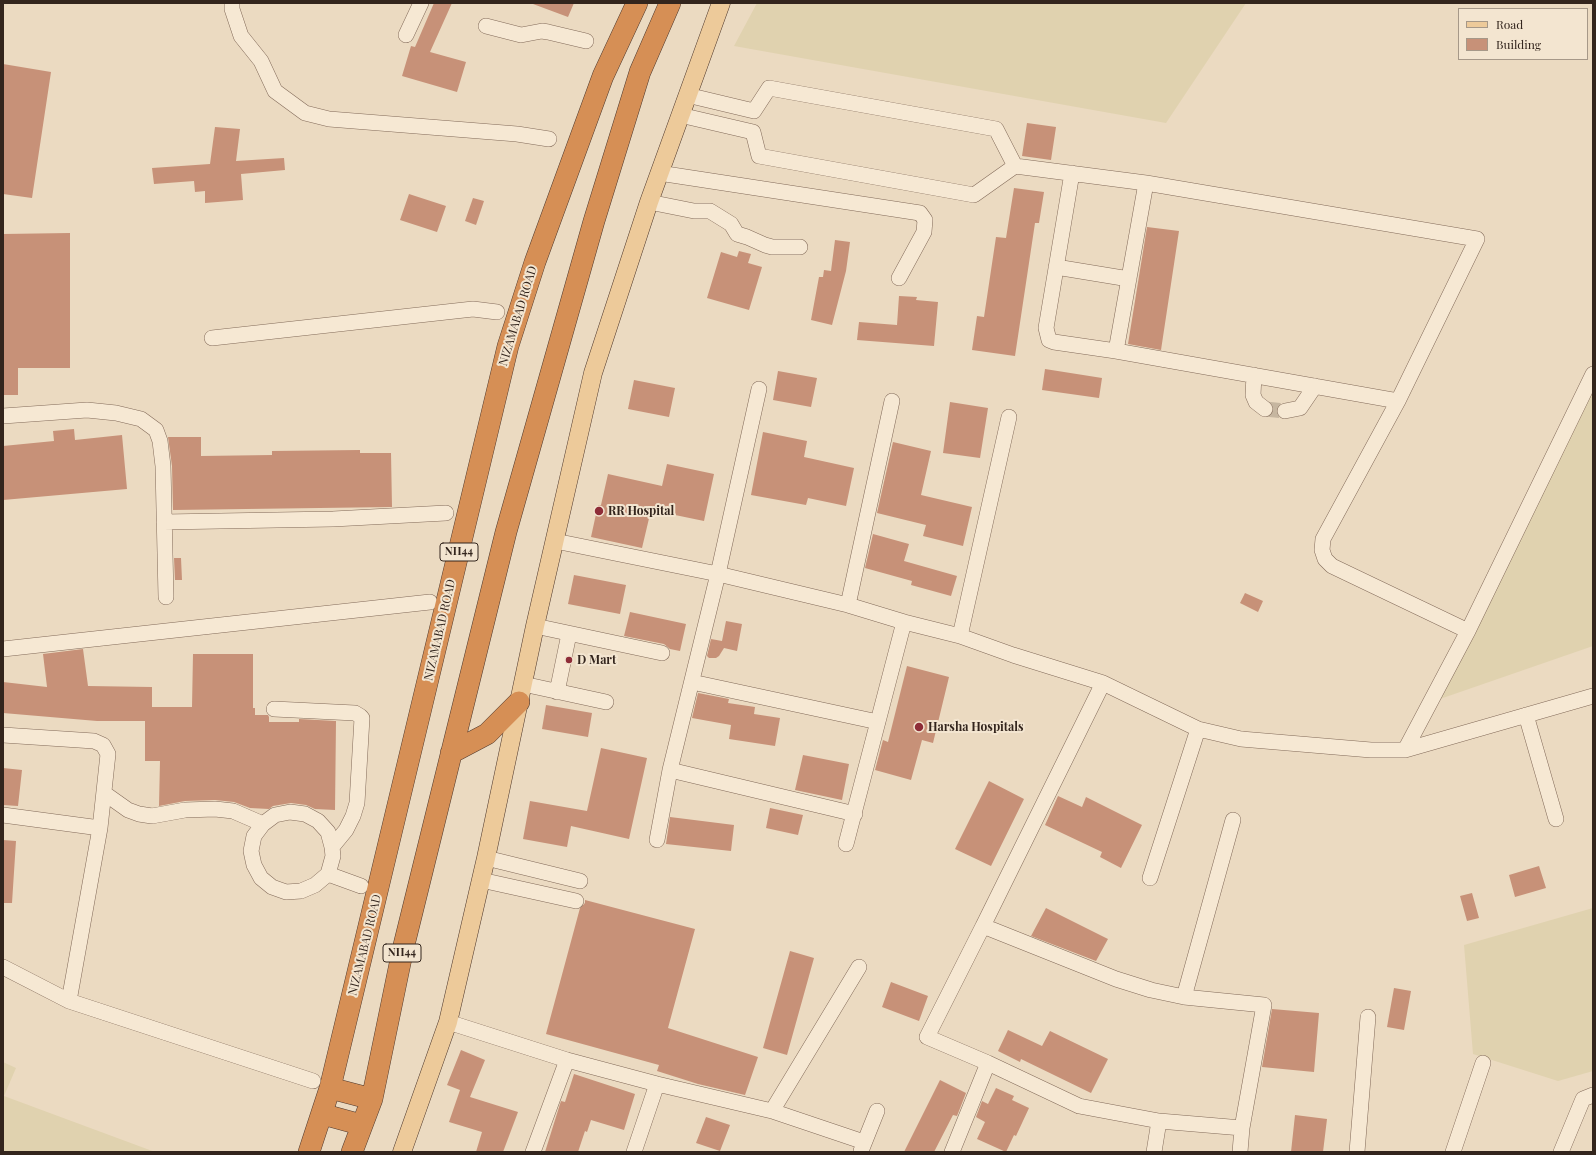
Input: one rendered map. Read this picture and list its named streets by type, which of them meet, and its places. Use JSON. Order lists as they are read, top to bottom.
{
  "streets": {
    "highway": ["NIZAMABAD ROAD", "NH44"]
  },
  "places": ["RR Hospital", "D Mart", "Harsha Hospitals"],
  "legend": ["Road", "Building"]
}
